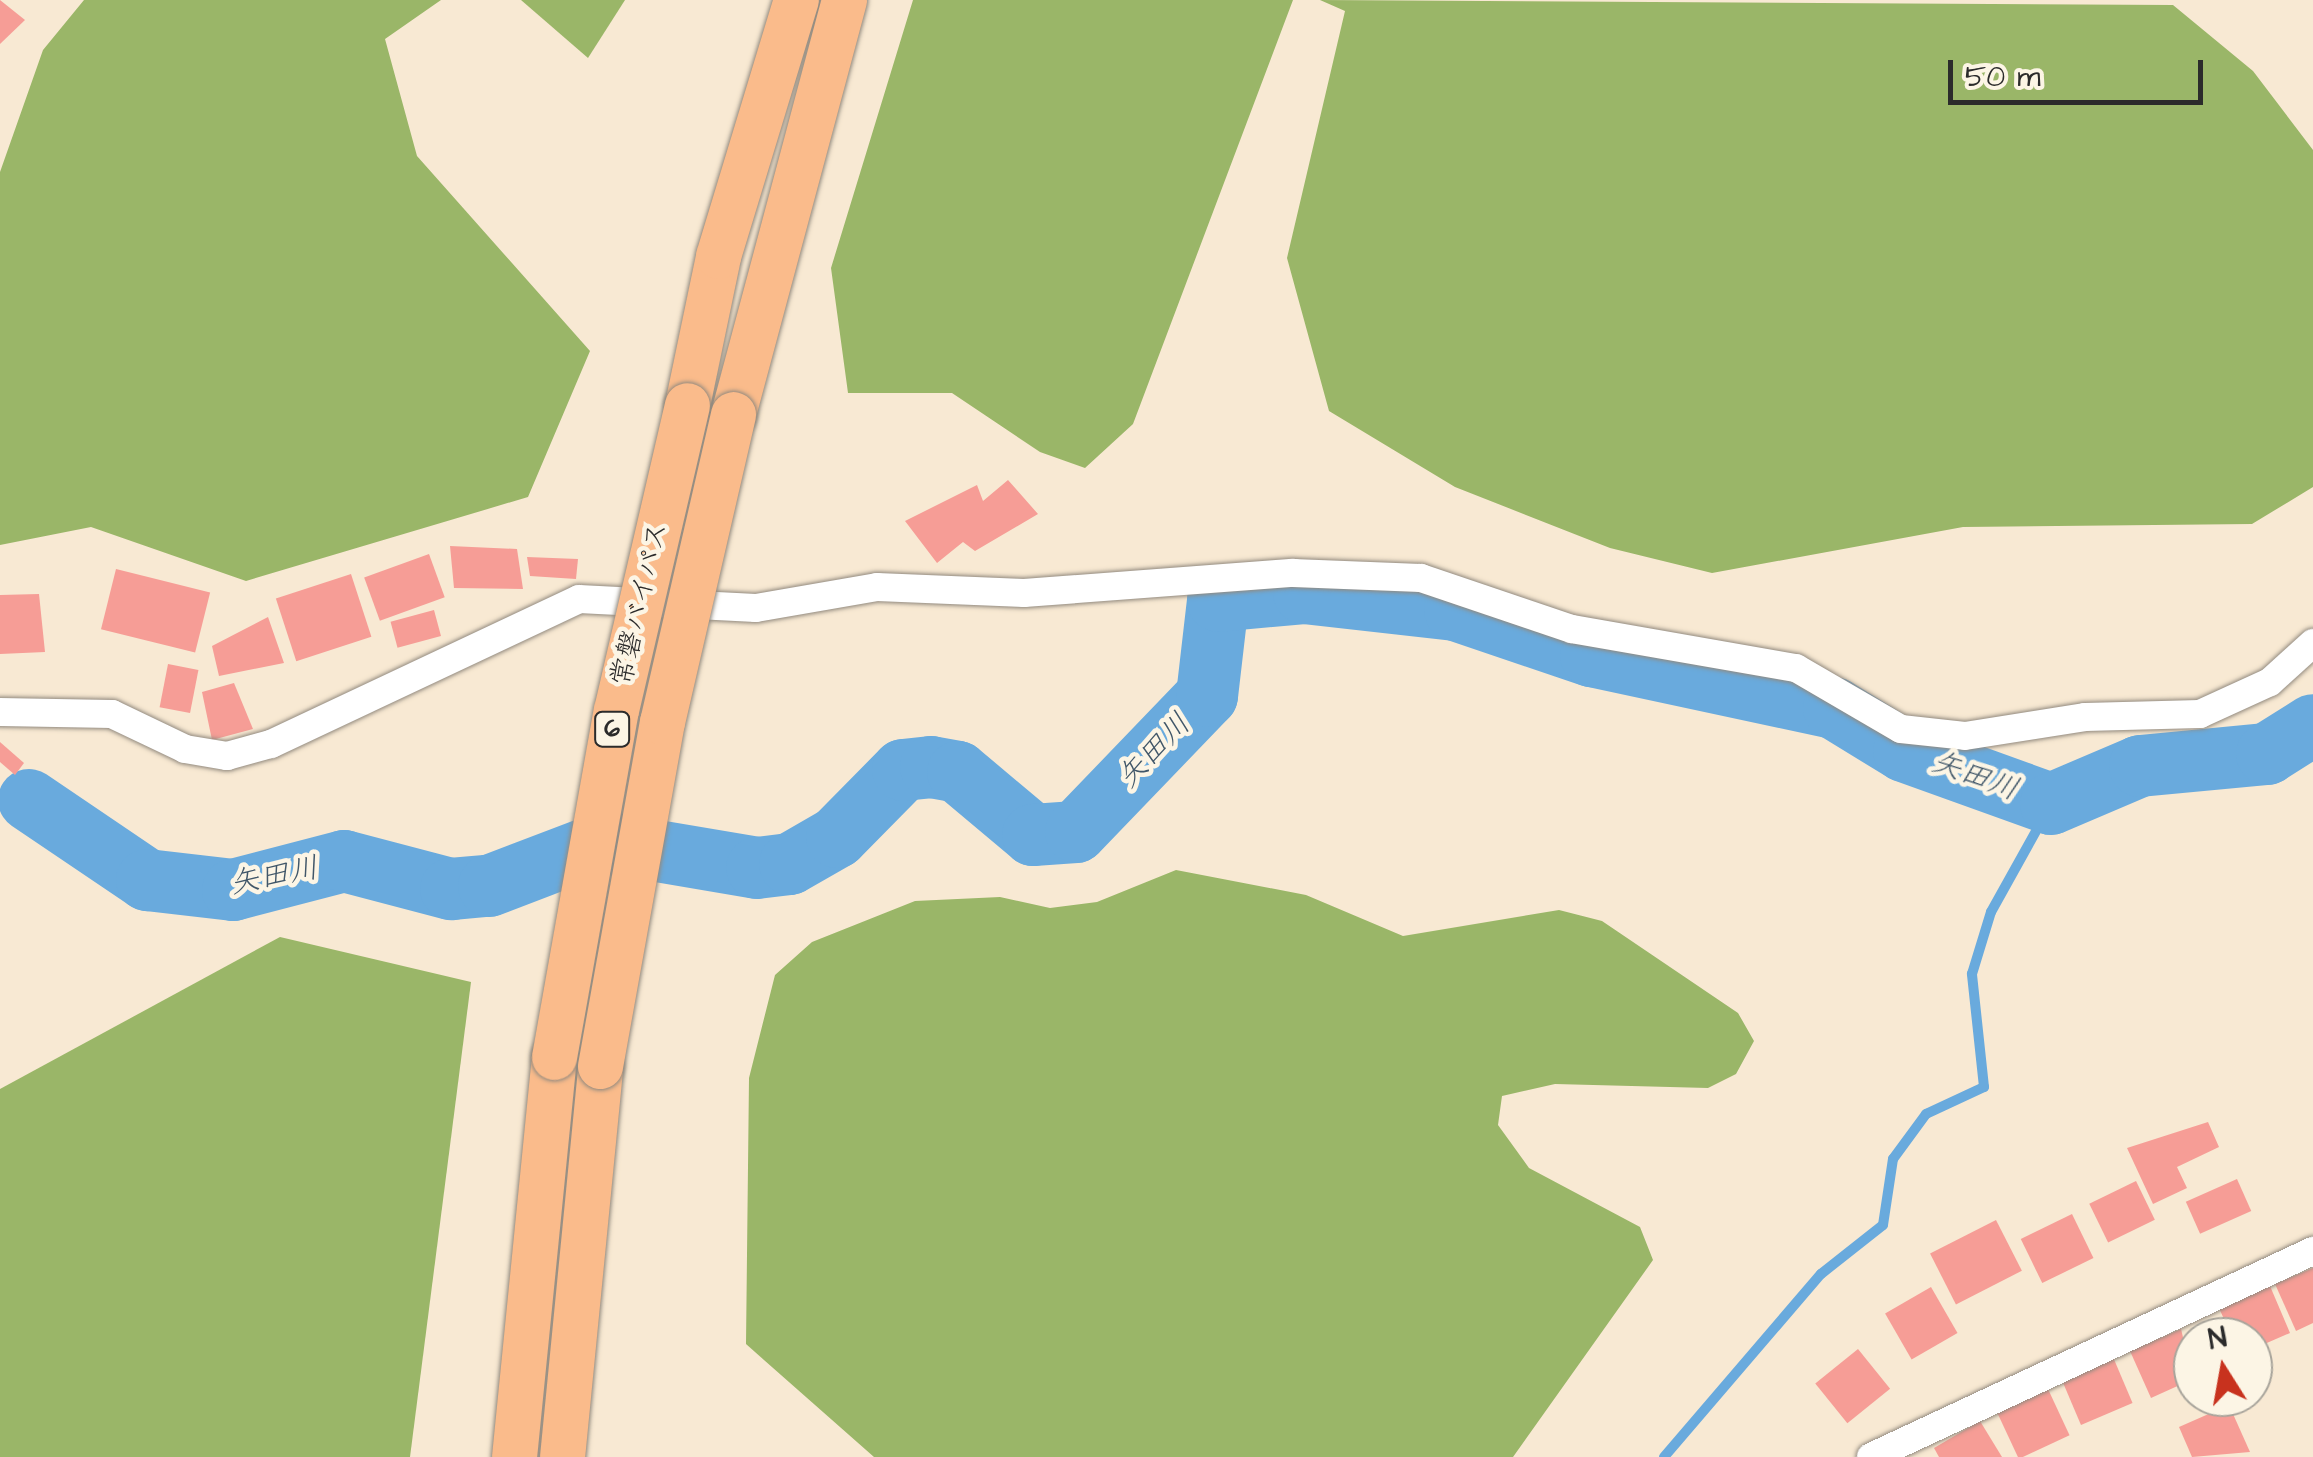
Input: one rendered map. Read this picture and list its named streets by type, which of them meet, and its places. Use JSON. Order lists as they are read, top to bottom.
{
  "streets": {
    "highway": ["常磐バイパス", "6"]
  },
  "water": ["矢田川"],
  "scale_bar": "50 m",
  "north": "top"
}
